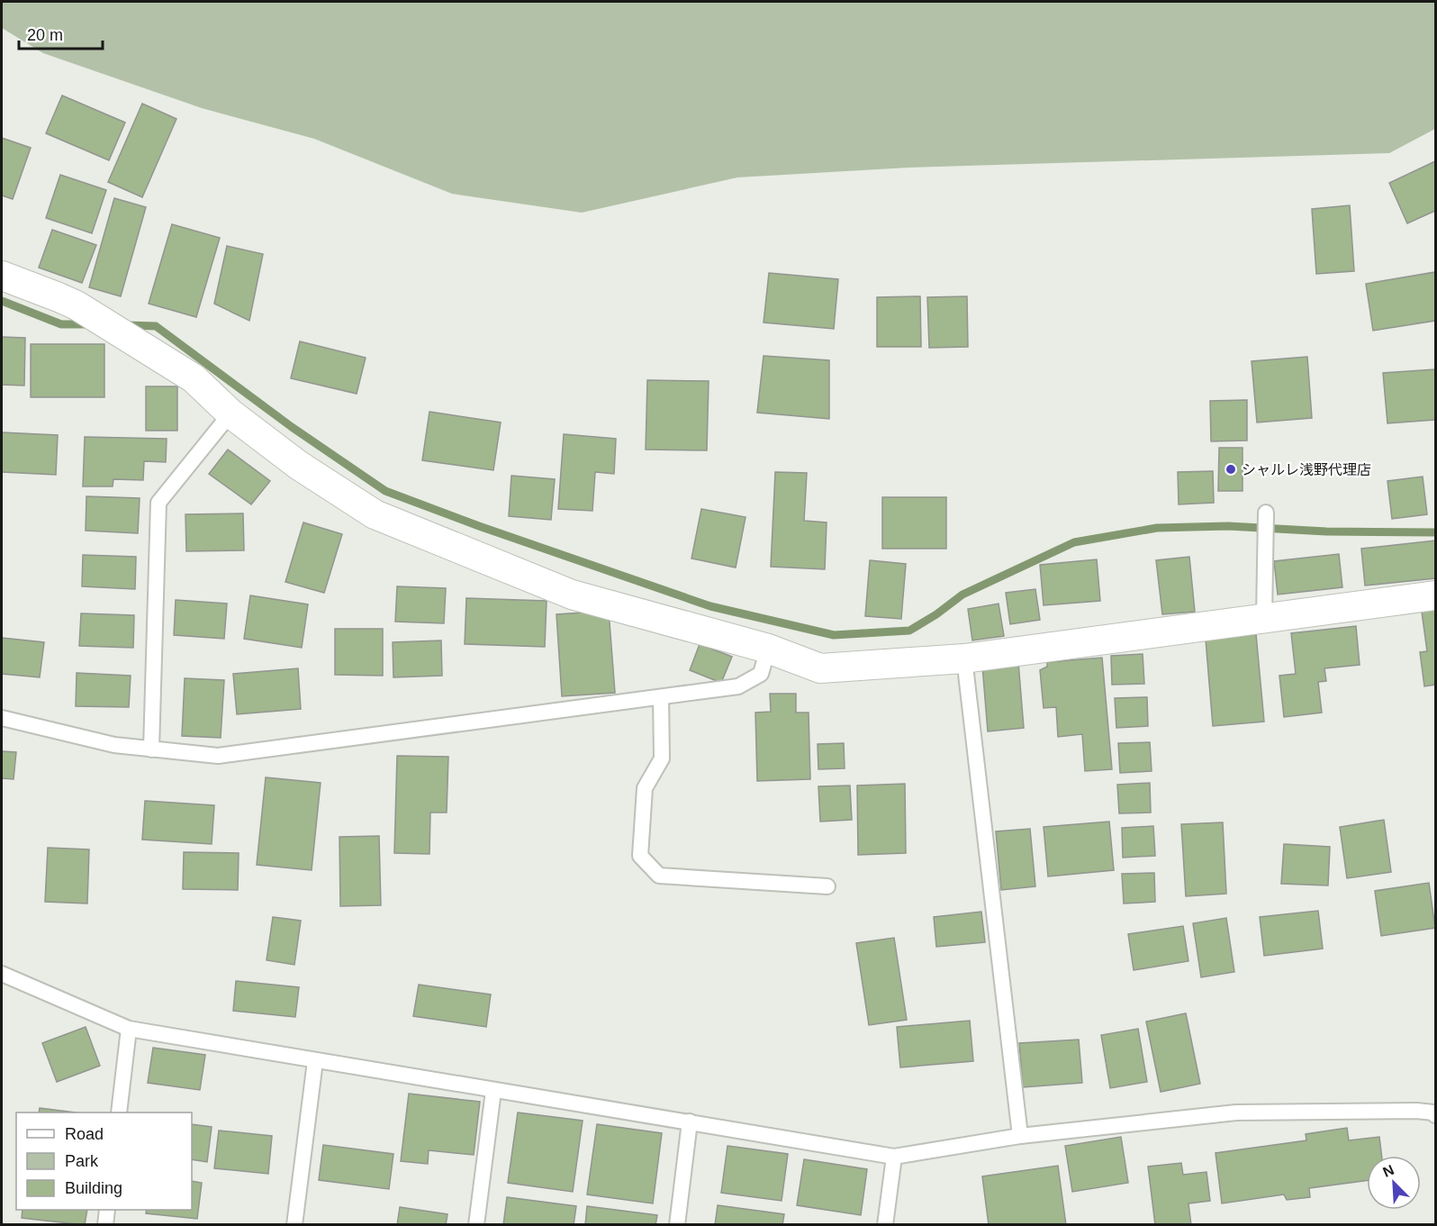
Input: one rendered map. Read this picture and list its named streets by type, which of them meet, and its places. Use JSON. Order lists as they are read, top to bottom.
{
  "places": ["シャルレ浅野代理店"],
  "legend": ["Road", "Park", "Building"],
  "scale_bar": "20 m",
  "north": "top left"
}
